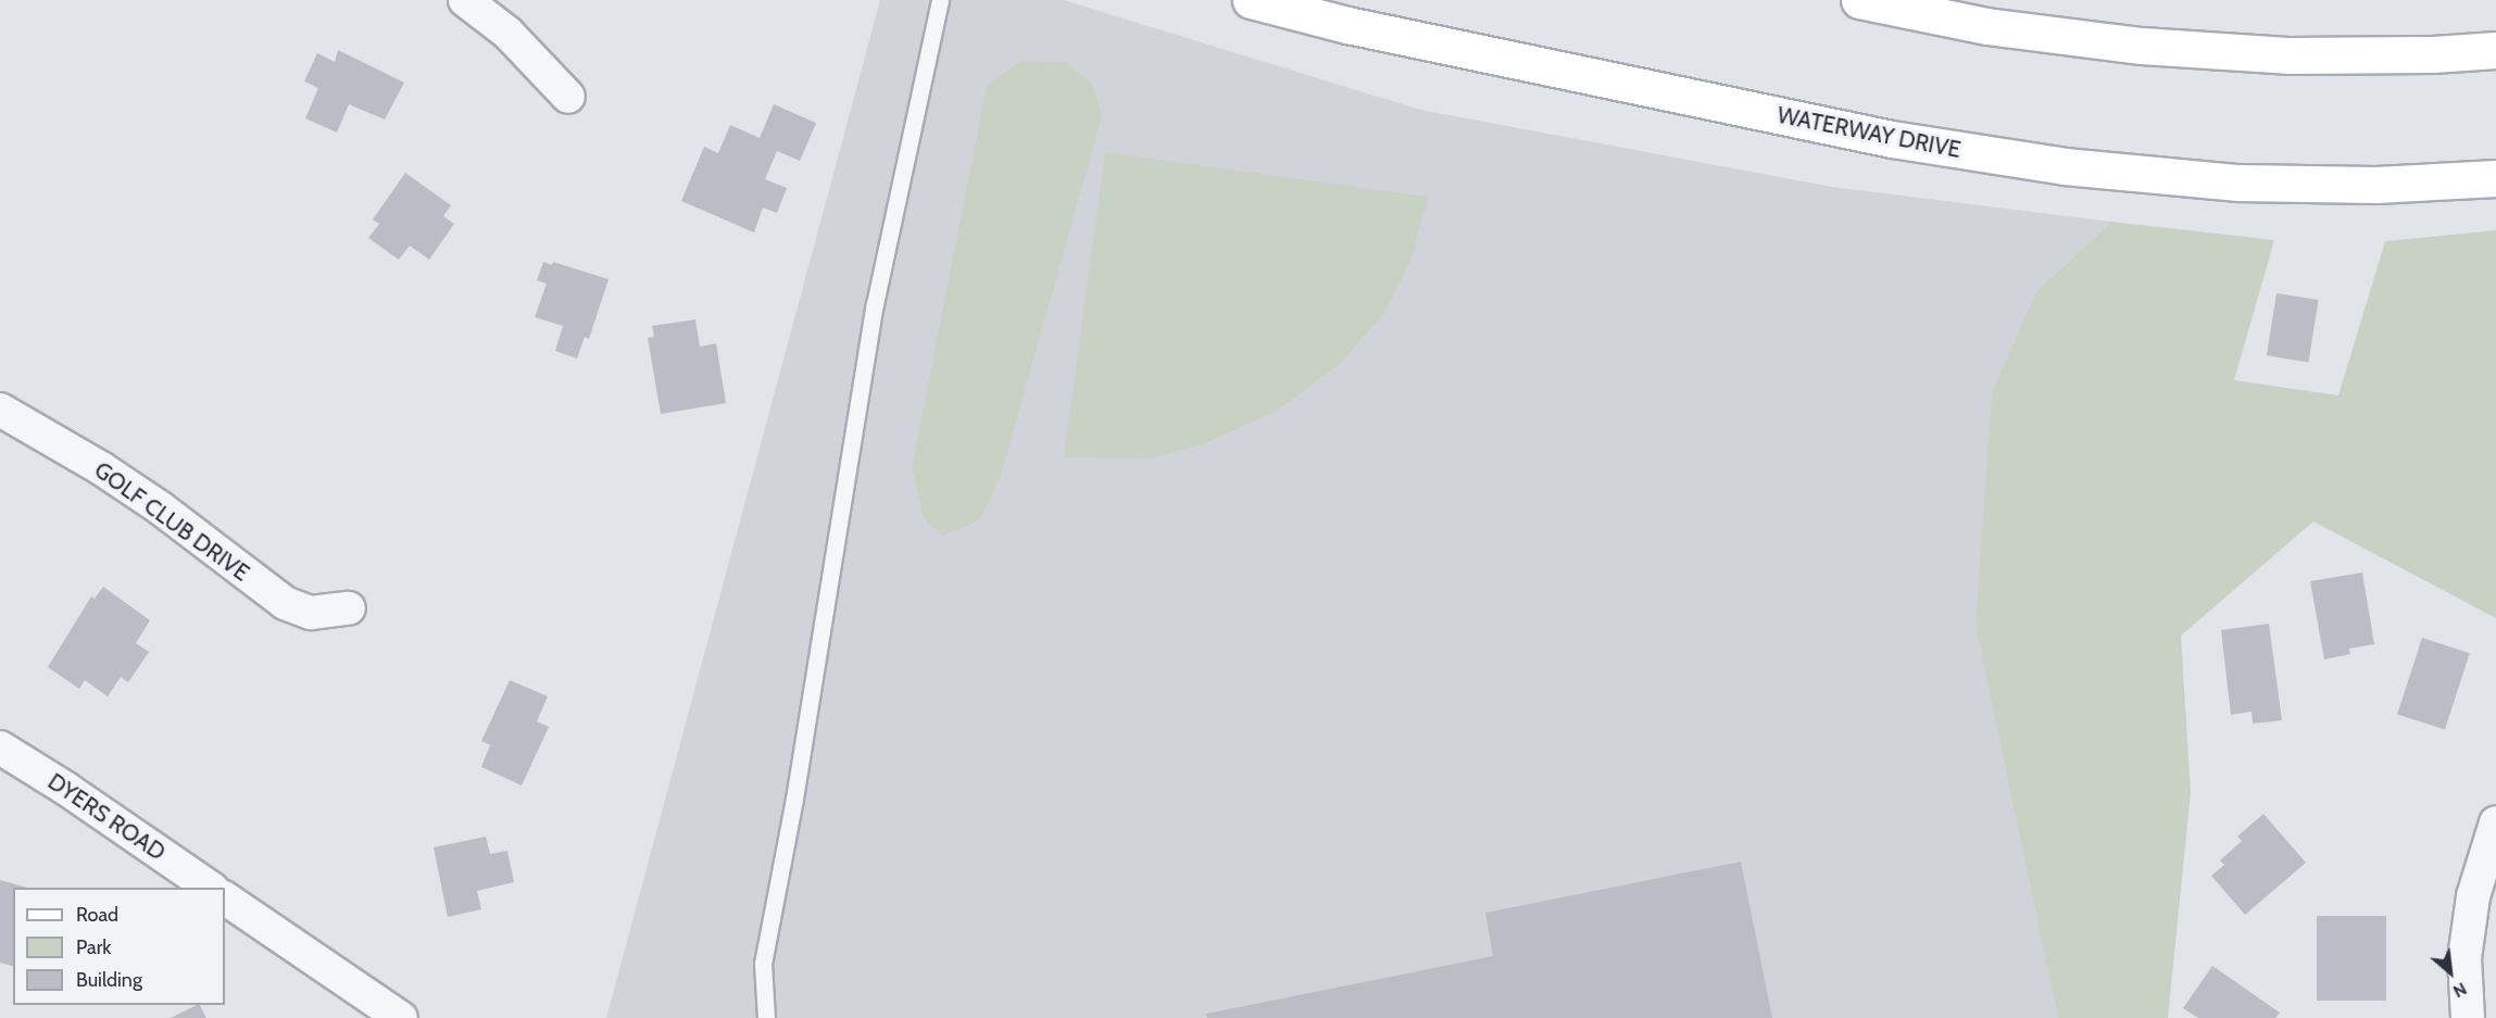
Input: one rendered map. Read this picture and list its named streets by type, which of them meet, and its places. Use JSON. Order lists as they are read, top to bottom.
{
  "streets": {
    "main road": ["WATERWAY DRIVE"],
    "street": ["GOLF CLUB DRIVE", "DYERS ROAD"]
  },
  "legend": ["Road", "Park", "Building"],
  "north": "bottom right"
}
